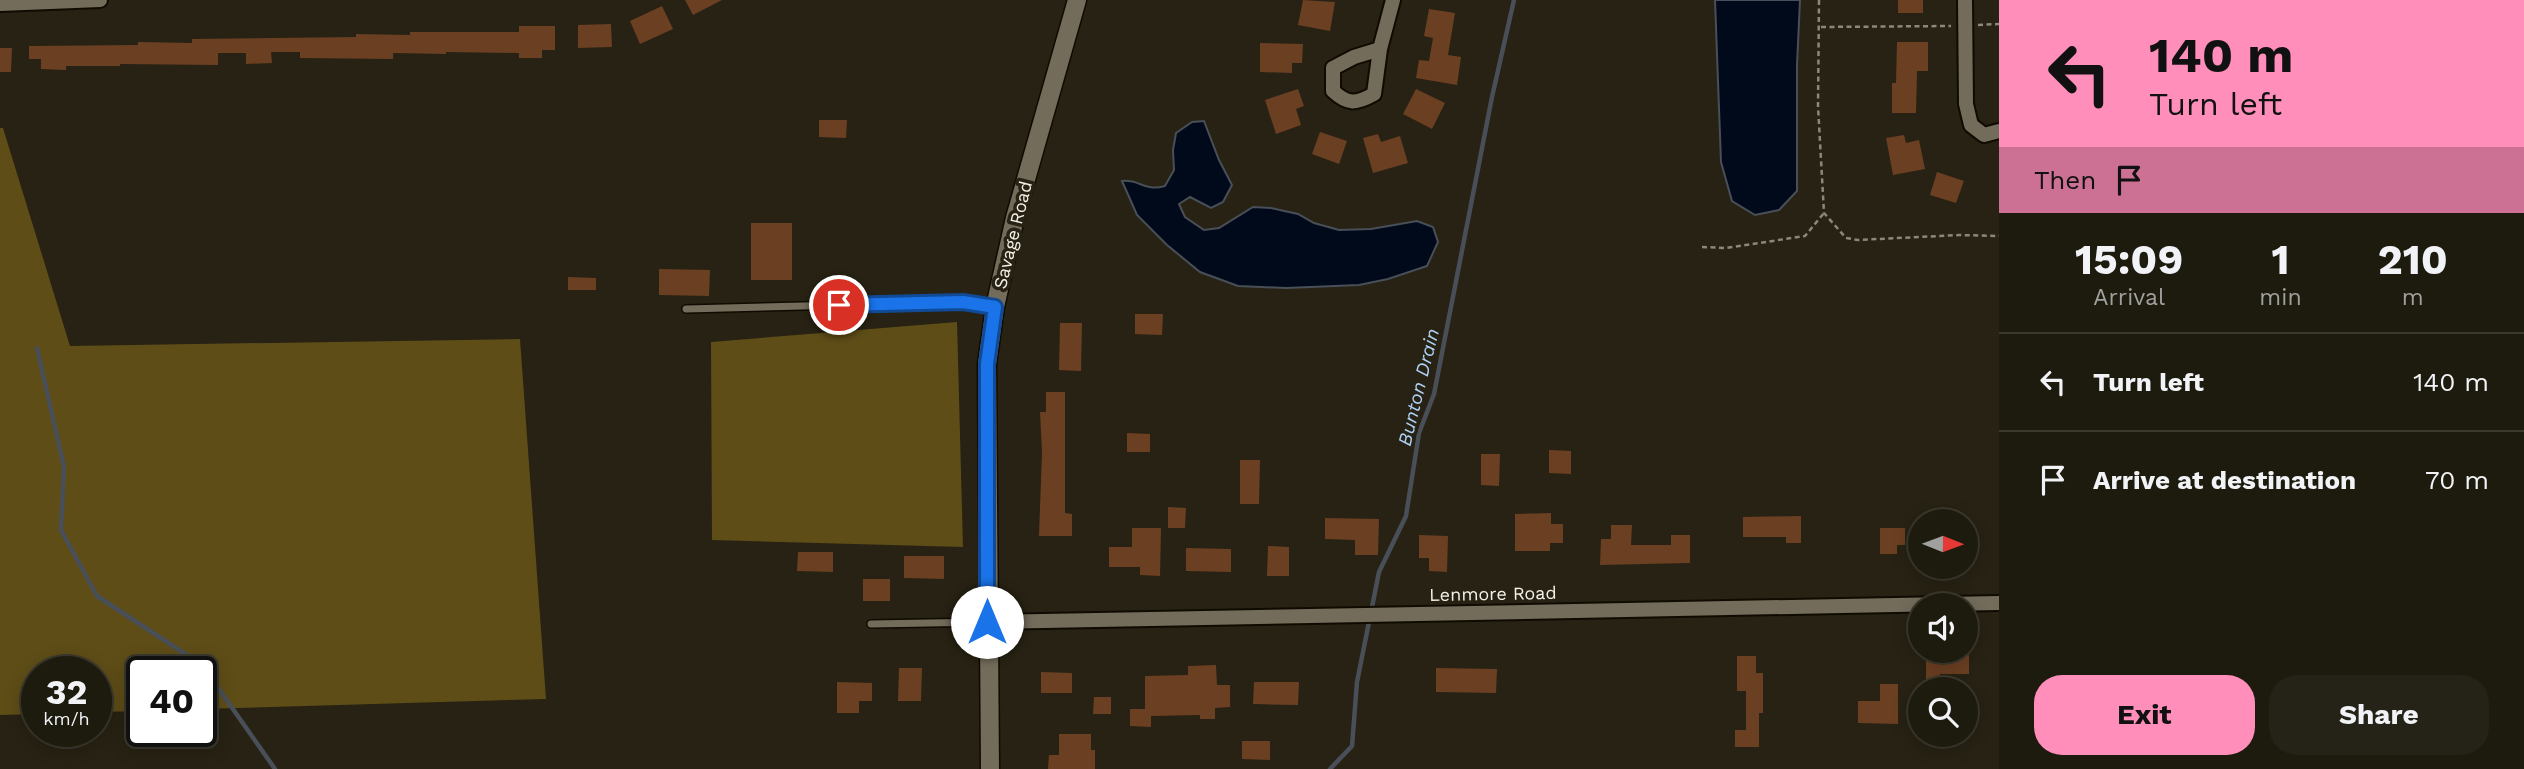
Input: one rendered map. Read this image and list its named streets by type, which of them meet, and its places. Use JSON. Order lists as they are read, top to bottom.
{
  "streets": {
    "street": ["Savage Road", "Lenmore Road"]
  },
  "crossings": [
    ["Savage Road", "Lenmore Road"]
  ],
  "water": ["Bunton Drain"],
  "north": "right",
  "page": {
    "turn": ["140 m", "Turn left"],
    "then": "Then",
    "eta": [
      "15:09",
      "Arrival",
      "1",
      "min",
      "210",
      "m"
    ],
    "list": [
      {
        "name": "Turn left",
        "value": "140 m"
      },
      {
        "name": "Arrive at destination",
        "value": "70 m"
      }
    ],
    "speed": "32 km/h",
    "limit": "40",
    "buttons": ["Exit", "Share"]
  }
}
